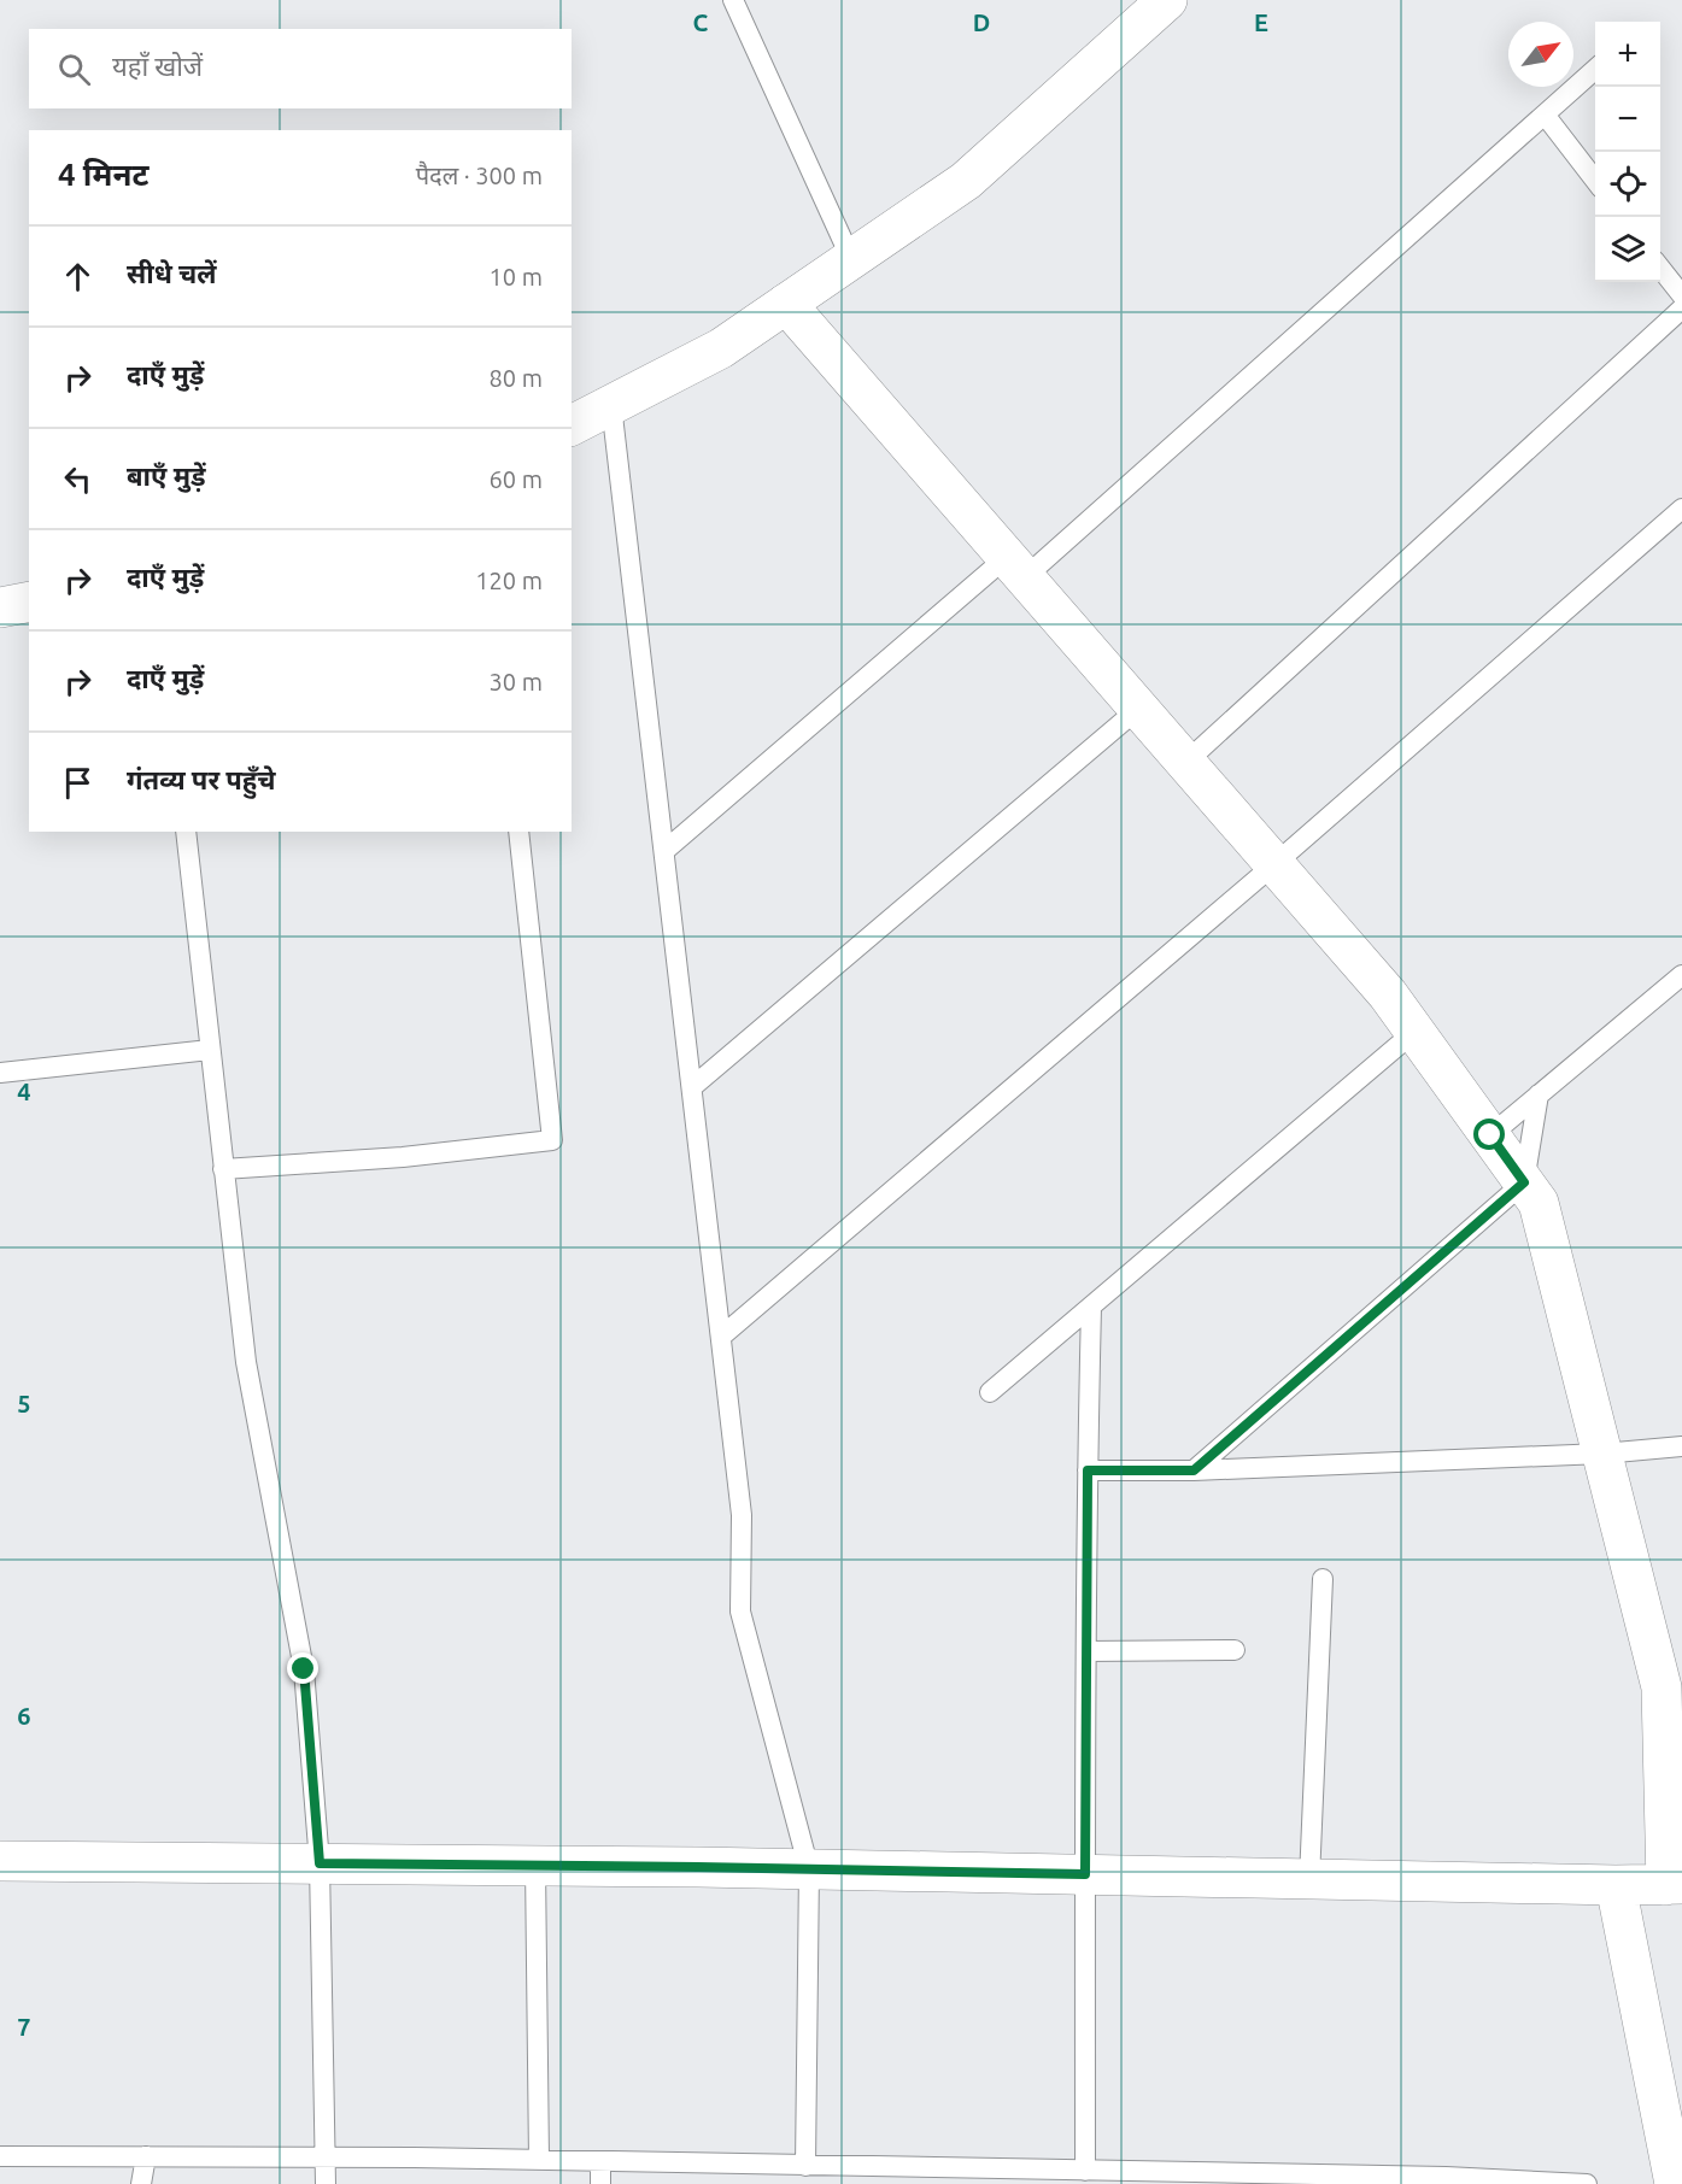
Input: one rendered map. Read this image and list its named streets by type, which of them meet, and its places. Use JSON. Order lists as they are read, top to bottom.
{
  "north": "top right",
  "page": {
    "map_buttons": ["+", "−"],
    "search": "यहाँ खोजें",
    "heading": ["4 मिनट", "पैदल · 300 m"],
    "list": [
      ["सीधे चलें", "10 m"],
      ["दाएँ मुड़ें", "80 m"],
      ["बाएँ मुड़ें", "60 m"],
      ["दाएँ मुड़ें", "120 m"],
      ["दाएँ मुड़ें", "30 m"],
      "गंतव्य पर पहुँचे"
    ]
  },
  "grid": {
    "columns": ["C", "D", "E"],
    "rows": [
      "4",
      "5",
      "6",
      "7"
    ]
  }
}
